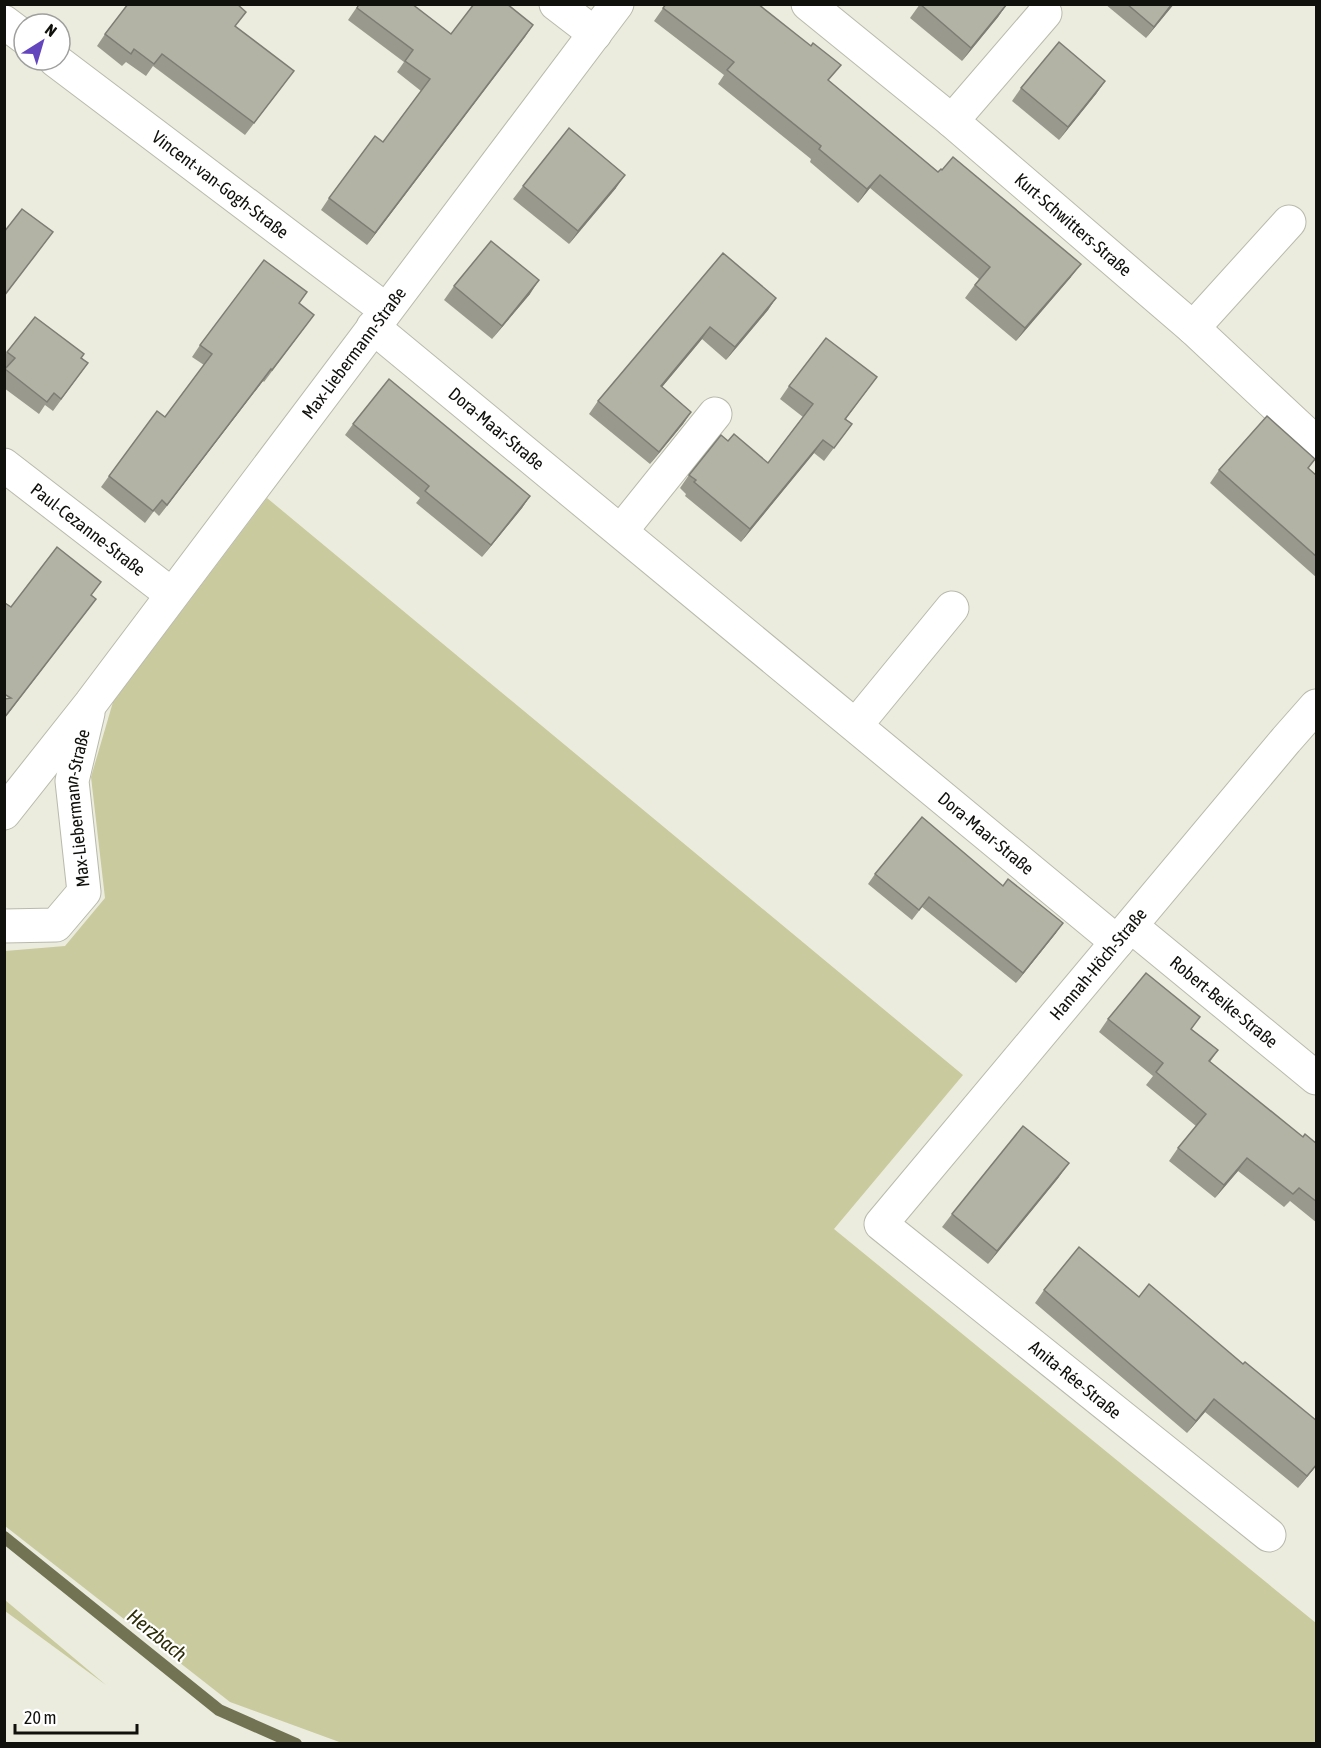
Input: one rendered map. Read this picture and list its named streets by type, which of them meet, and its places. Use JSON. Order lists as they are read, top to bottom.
{
  "streets": {
    "street": [
      "Vincent-van-Gogh-Straße",
      "Kurt-Schwitters-Straße",
      "Max-Liebermann-Straße",
      "Dora-Maar-Straße",
      "Paul-Cezanne-Straße",
      "Hannah-Höch-Straße",
      "Robert-Beike-Straße",
      "Anita-Rée-Straße"
    ]
  },
  "crossings": [
    ["Vincent-van-Gogh-Straße", "Max-Liebermann-Straße"],
    ["Vincent-van-Gogh-Straße", "Dora-Maar-Straße"],
    ["Max-Liebermann-Straße", "Dora-Maar-Straße"],
    ["Max-Liebermann-Straße", "Paul-Cezanne-Straße"],
    ["Dora-Maar-Straße", "Hannah-Höch-Straße"],
    ["Dora-Maar-Straße", "Robert-Beike-Straße"],
    ["Hannah-Höch-Straße", "Robert-Beike-Straße"],
    ["Hannah-Höch-Straße", "Anita-Rée-Straße"]
  ],
  "water": ["Herzbach"],
  "scale_bar": "20 m",
  "north": "top right"
}
